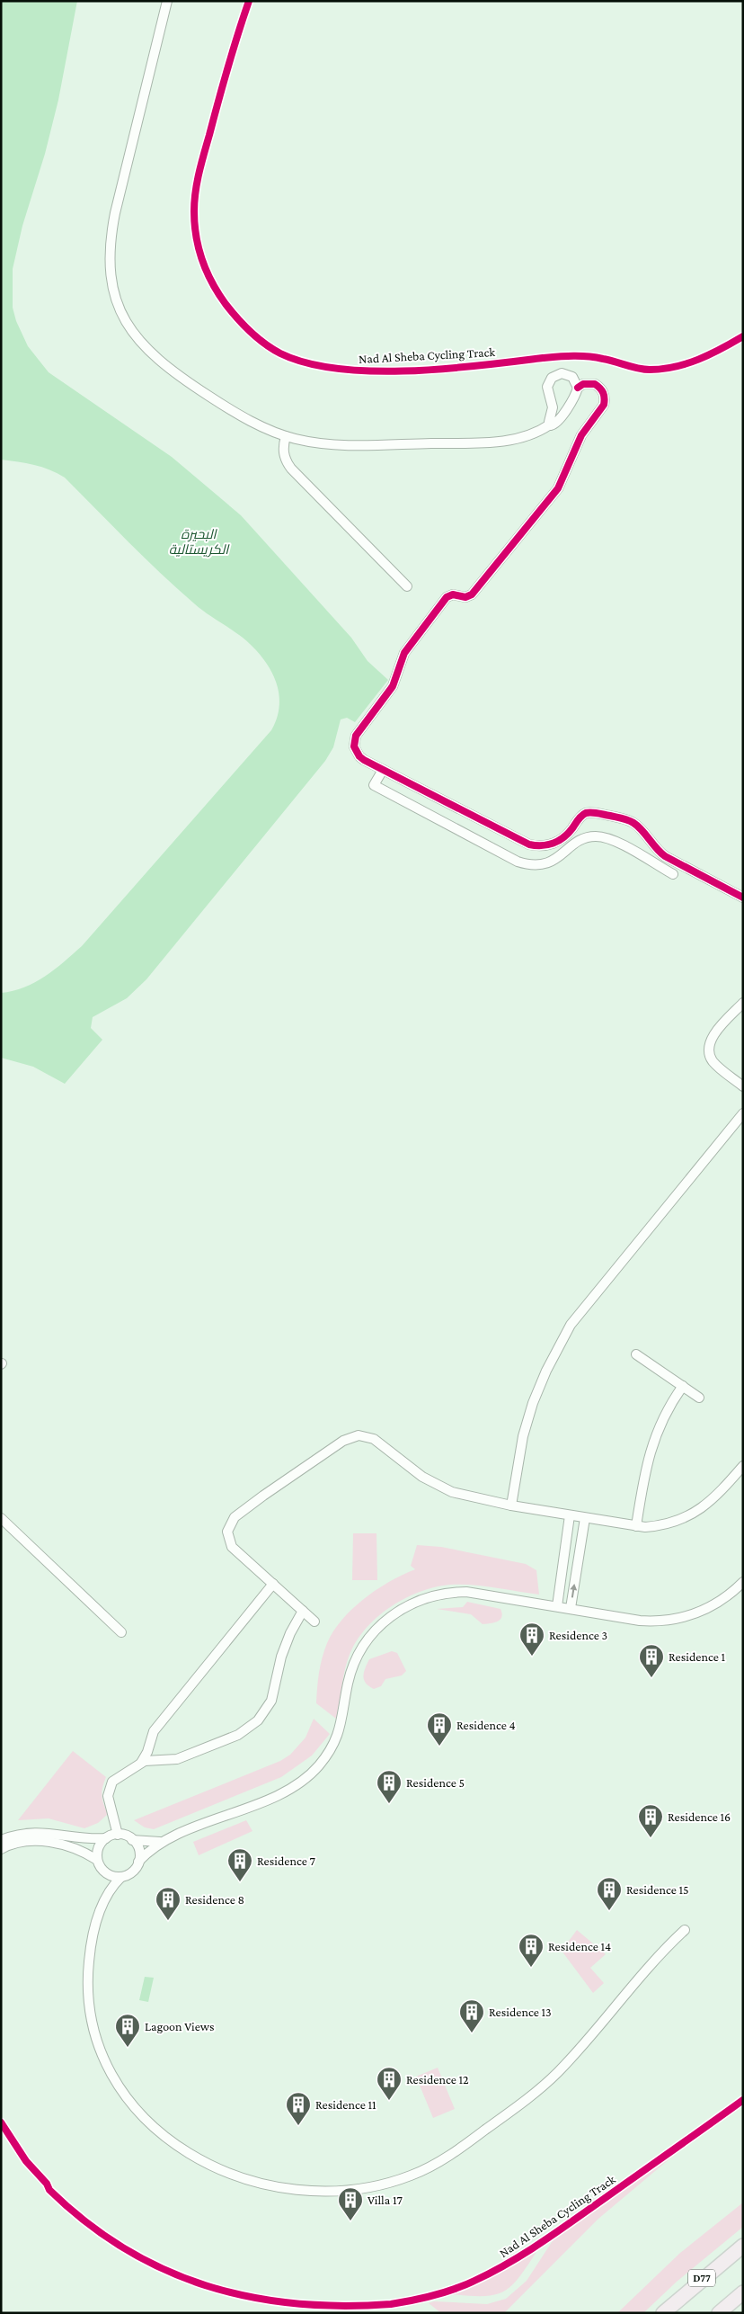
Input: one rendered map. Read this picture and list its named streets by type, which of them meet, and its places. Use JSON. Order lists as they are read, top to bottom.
{
  "streets": {
    "main road": ["D77"],
    "cycle path": ["Nad Al Sheba Cycling Track"]
  },
  "water": ["البحيرة الكريستالية"],
  "places": {
    "building": [
      "Residence 3",
      "Residence 1",
      "Residence 4",
      "Residence 5",
      "Residence 16",
      "Residence 7",
      "Residence 15",
      "Residence 8",
      "Residence 14",
      "Residence 13",
      "Lagoon Views",
      "Residence 12",
      "Residence 11",
      "Villa 17"
    ]
  }
}
